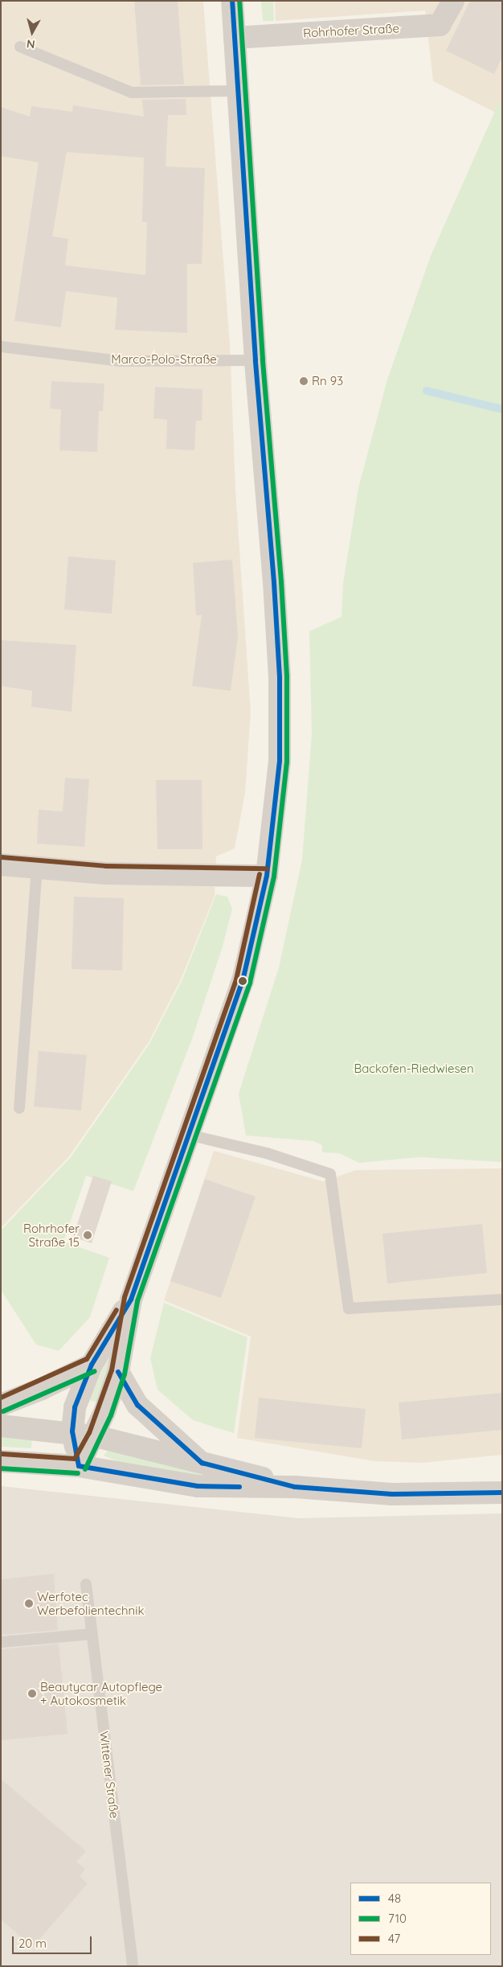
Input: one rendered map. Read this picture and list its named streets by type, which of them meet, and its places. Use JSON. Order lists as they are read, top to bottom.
{
  "streets": {
    "main road": ["Rohrhofer Straße"],
    "lane": ["Marco-Polo-Straße", "Wittener Straße"]
  },
  "parks": ["Backofen-Riedwiesen"],
  "places": [
    "Rn 93",
    "Rohrhofer Straße 15",
    "Werfotec Werbefolientechnik",
    "Beautycar Autopflege + Autokosmetik"
  ],
  "lines": ["transit line 48", "transit line 710", "transit line 47"],
  "legend": ["48", "710", "47"],
  "scale_bar": "20 m",
  "north": "bottom"
}
